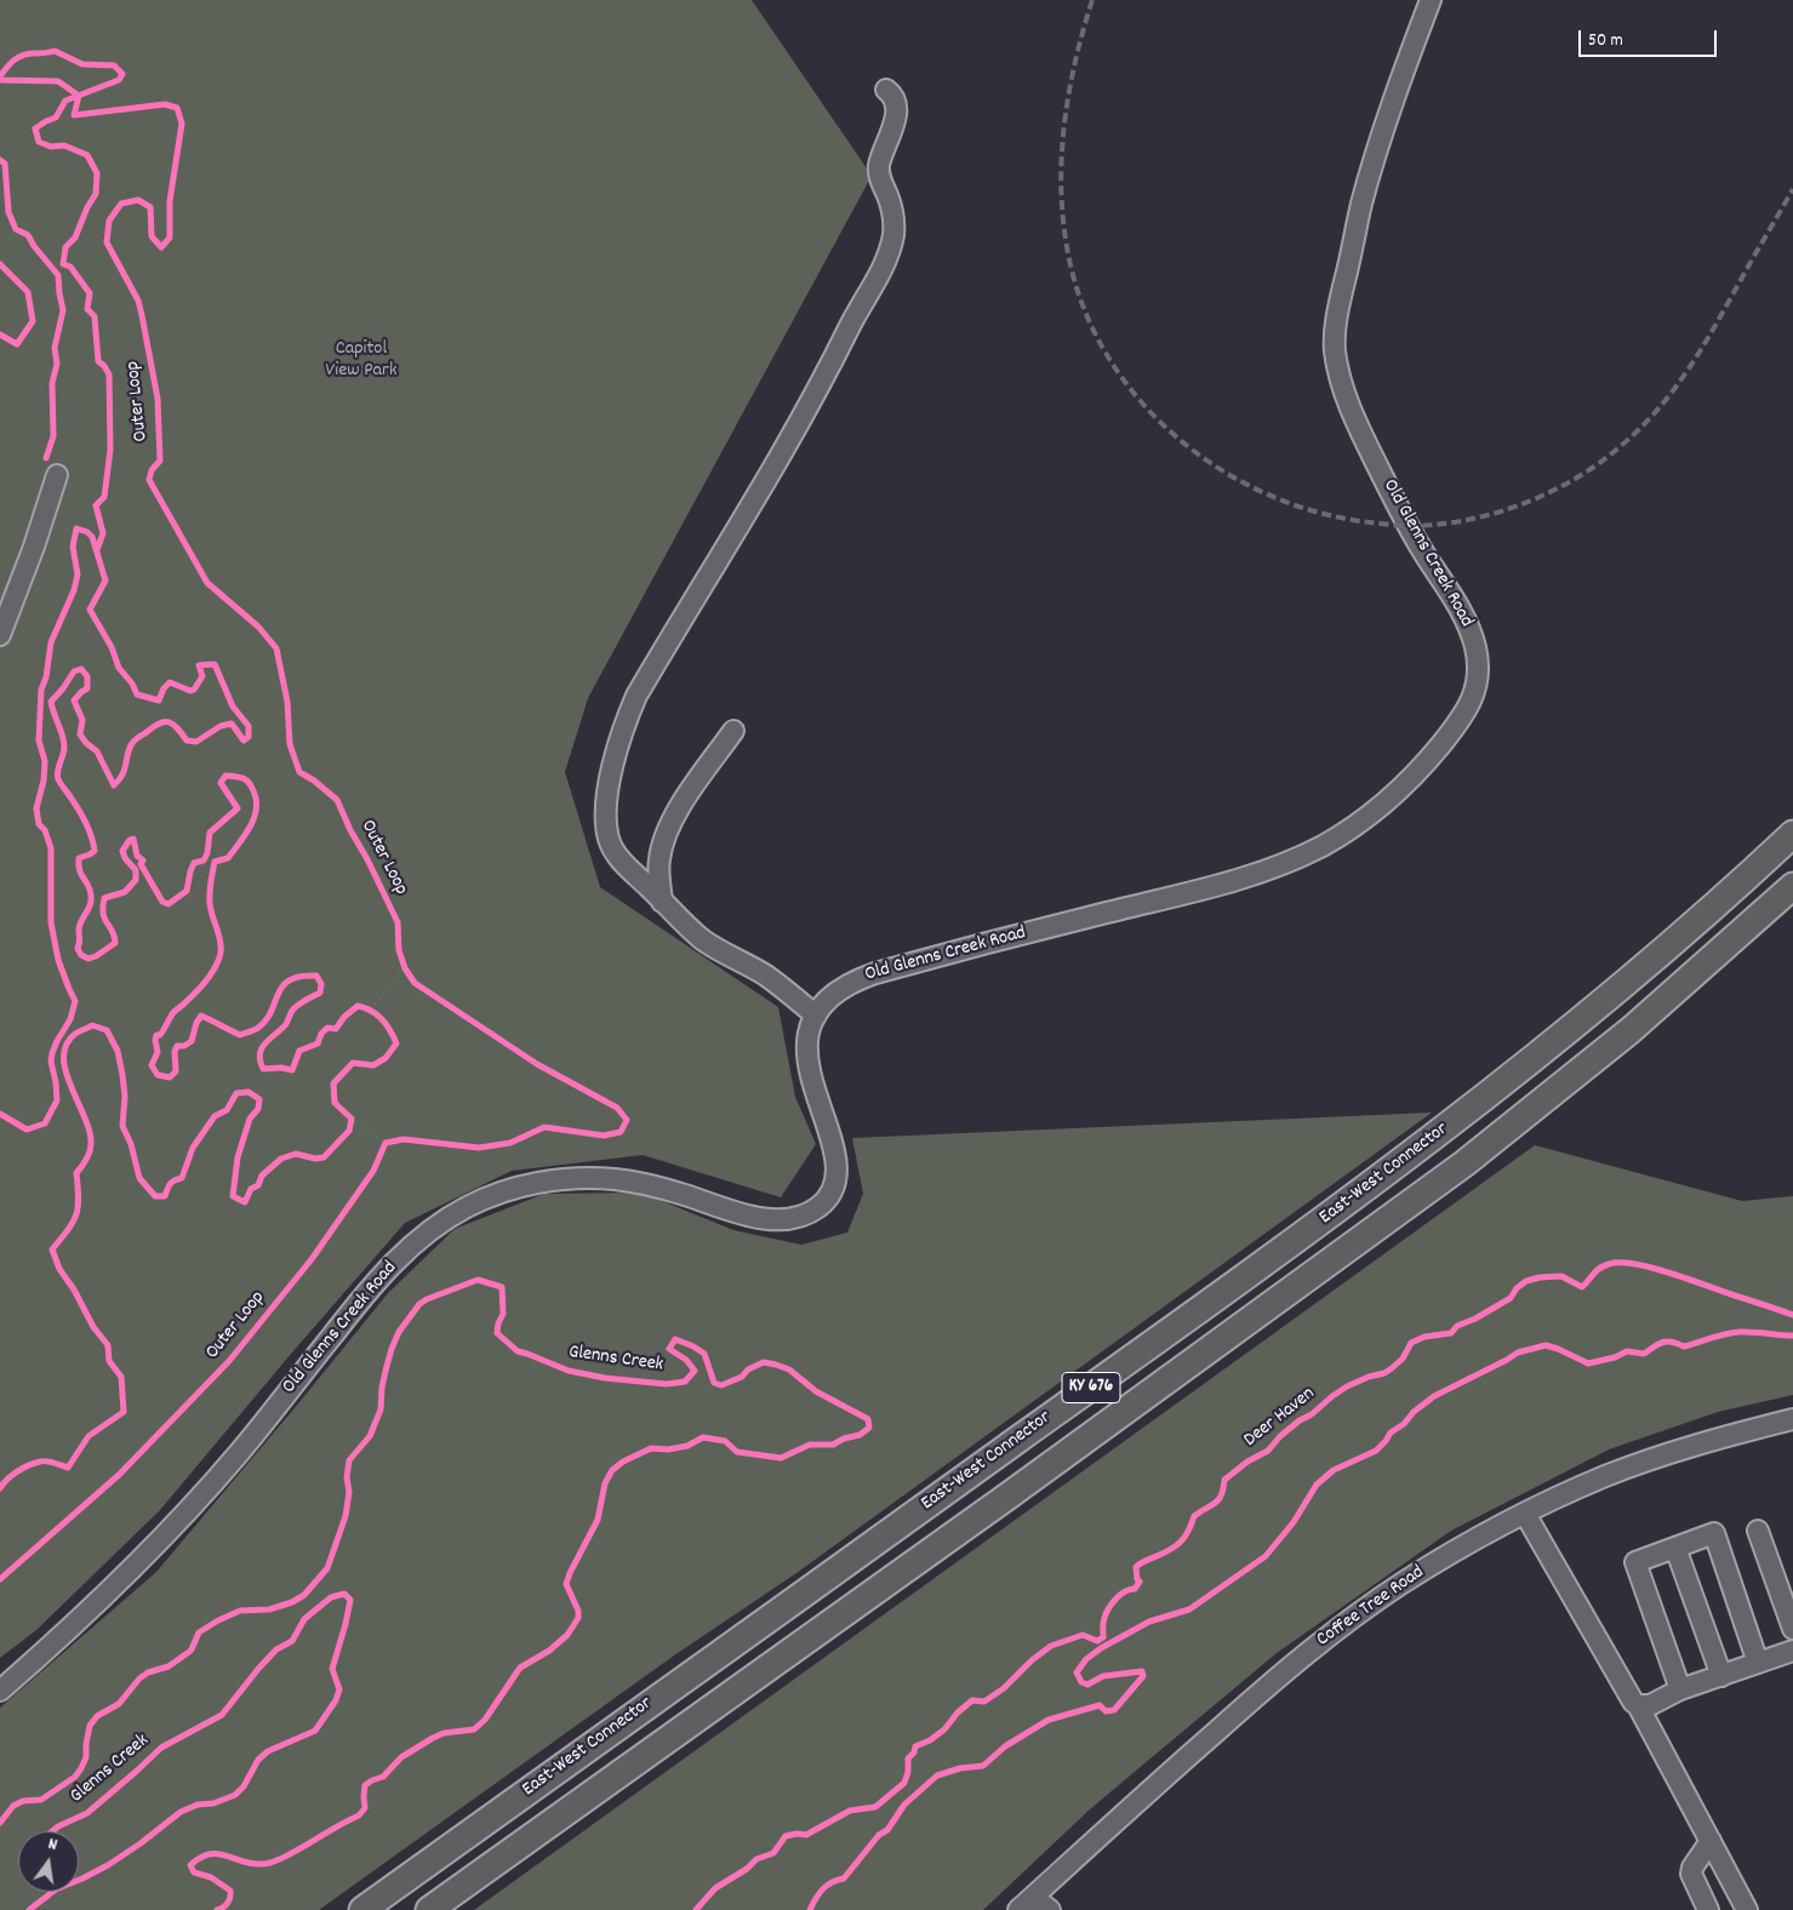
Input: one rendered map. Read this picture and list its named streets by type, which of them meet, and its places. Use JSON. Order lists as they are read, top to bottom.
{
  "streets": {
    "main road": ["East-West Connector", "KY 676"],
    "street": ["Old Glenns Creek Road", "Coffee Tree Road"],
    "cycle path": ["Outer Loop", "Glenns Creek", "Deer Haven"]
  },
  "parks": ["Capitol View Park"],
  "scale_bar": "50 m",
  "north": "top"
}
